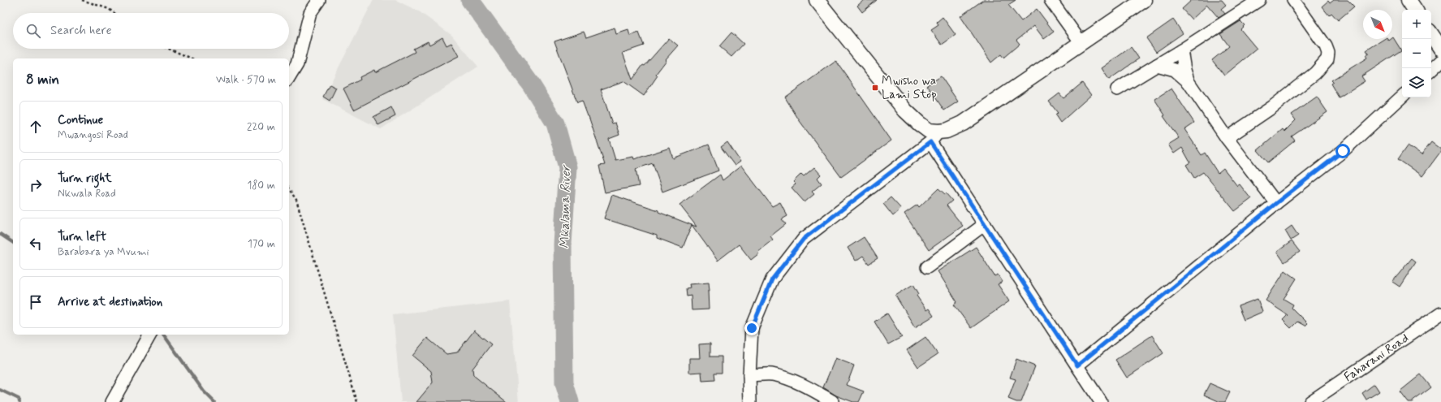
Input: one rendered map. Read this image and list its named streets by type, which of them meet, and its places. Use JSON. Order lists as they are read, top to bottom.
{
  "streets": {
    "street": ["Faharani Road"]
  },
  "water": ["Mkalama River"],
  "places": {
    "transit": ["Mwisho wa Lami Stop"]
  },
  "north": "bottom right",
  "page": {
    "map_buttons": ["+", "−"],
    "search": "Search here",
    "heading": ["8 min", "Walk · 570 m"],
    "list": [
      ["Continue", "Mwangosi Road", "220 m"],
      ["Turn right", "Nkwala Road", "180 m"],
      ["Turn left", "Barabara ya Mvumi", "170 m"],
      "Arrive at destination"
    ]
  }
}
